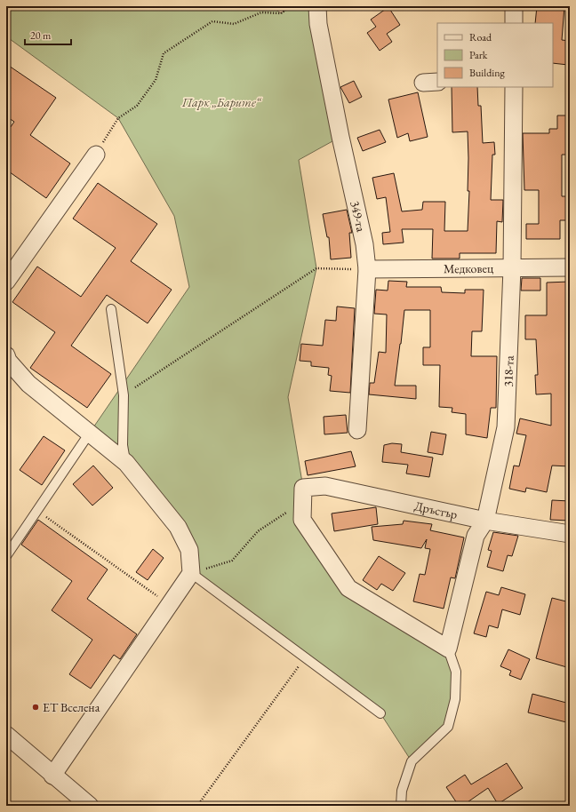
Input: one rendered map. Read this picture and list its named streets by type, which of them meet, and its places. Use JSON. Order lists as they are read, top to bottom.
{
  "streets": {
    "street": [
      "349-та",
      "Медковец",
      "318-та",
      "Дръстър"
    ]
  },
  "crossings": [
    ["349-та", "Медковец"],
    ["Медковец", "318-та"],
    ["318-та", "Дръстър"]
  ],
  "parks": ["Парк „Барите“"],
  "places": ["ЕТ Вселена"],
  "legend": ["Road", "Park", "Building"],
  "scale_bar": "20 m"
}
